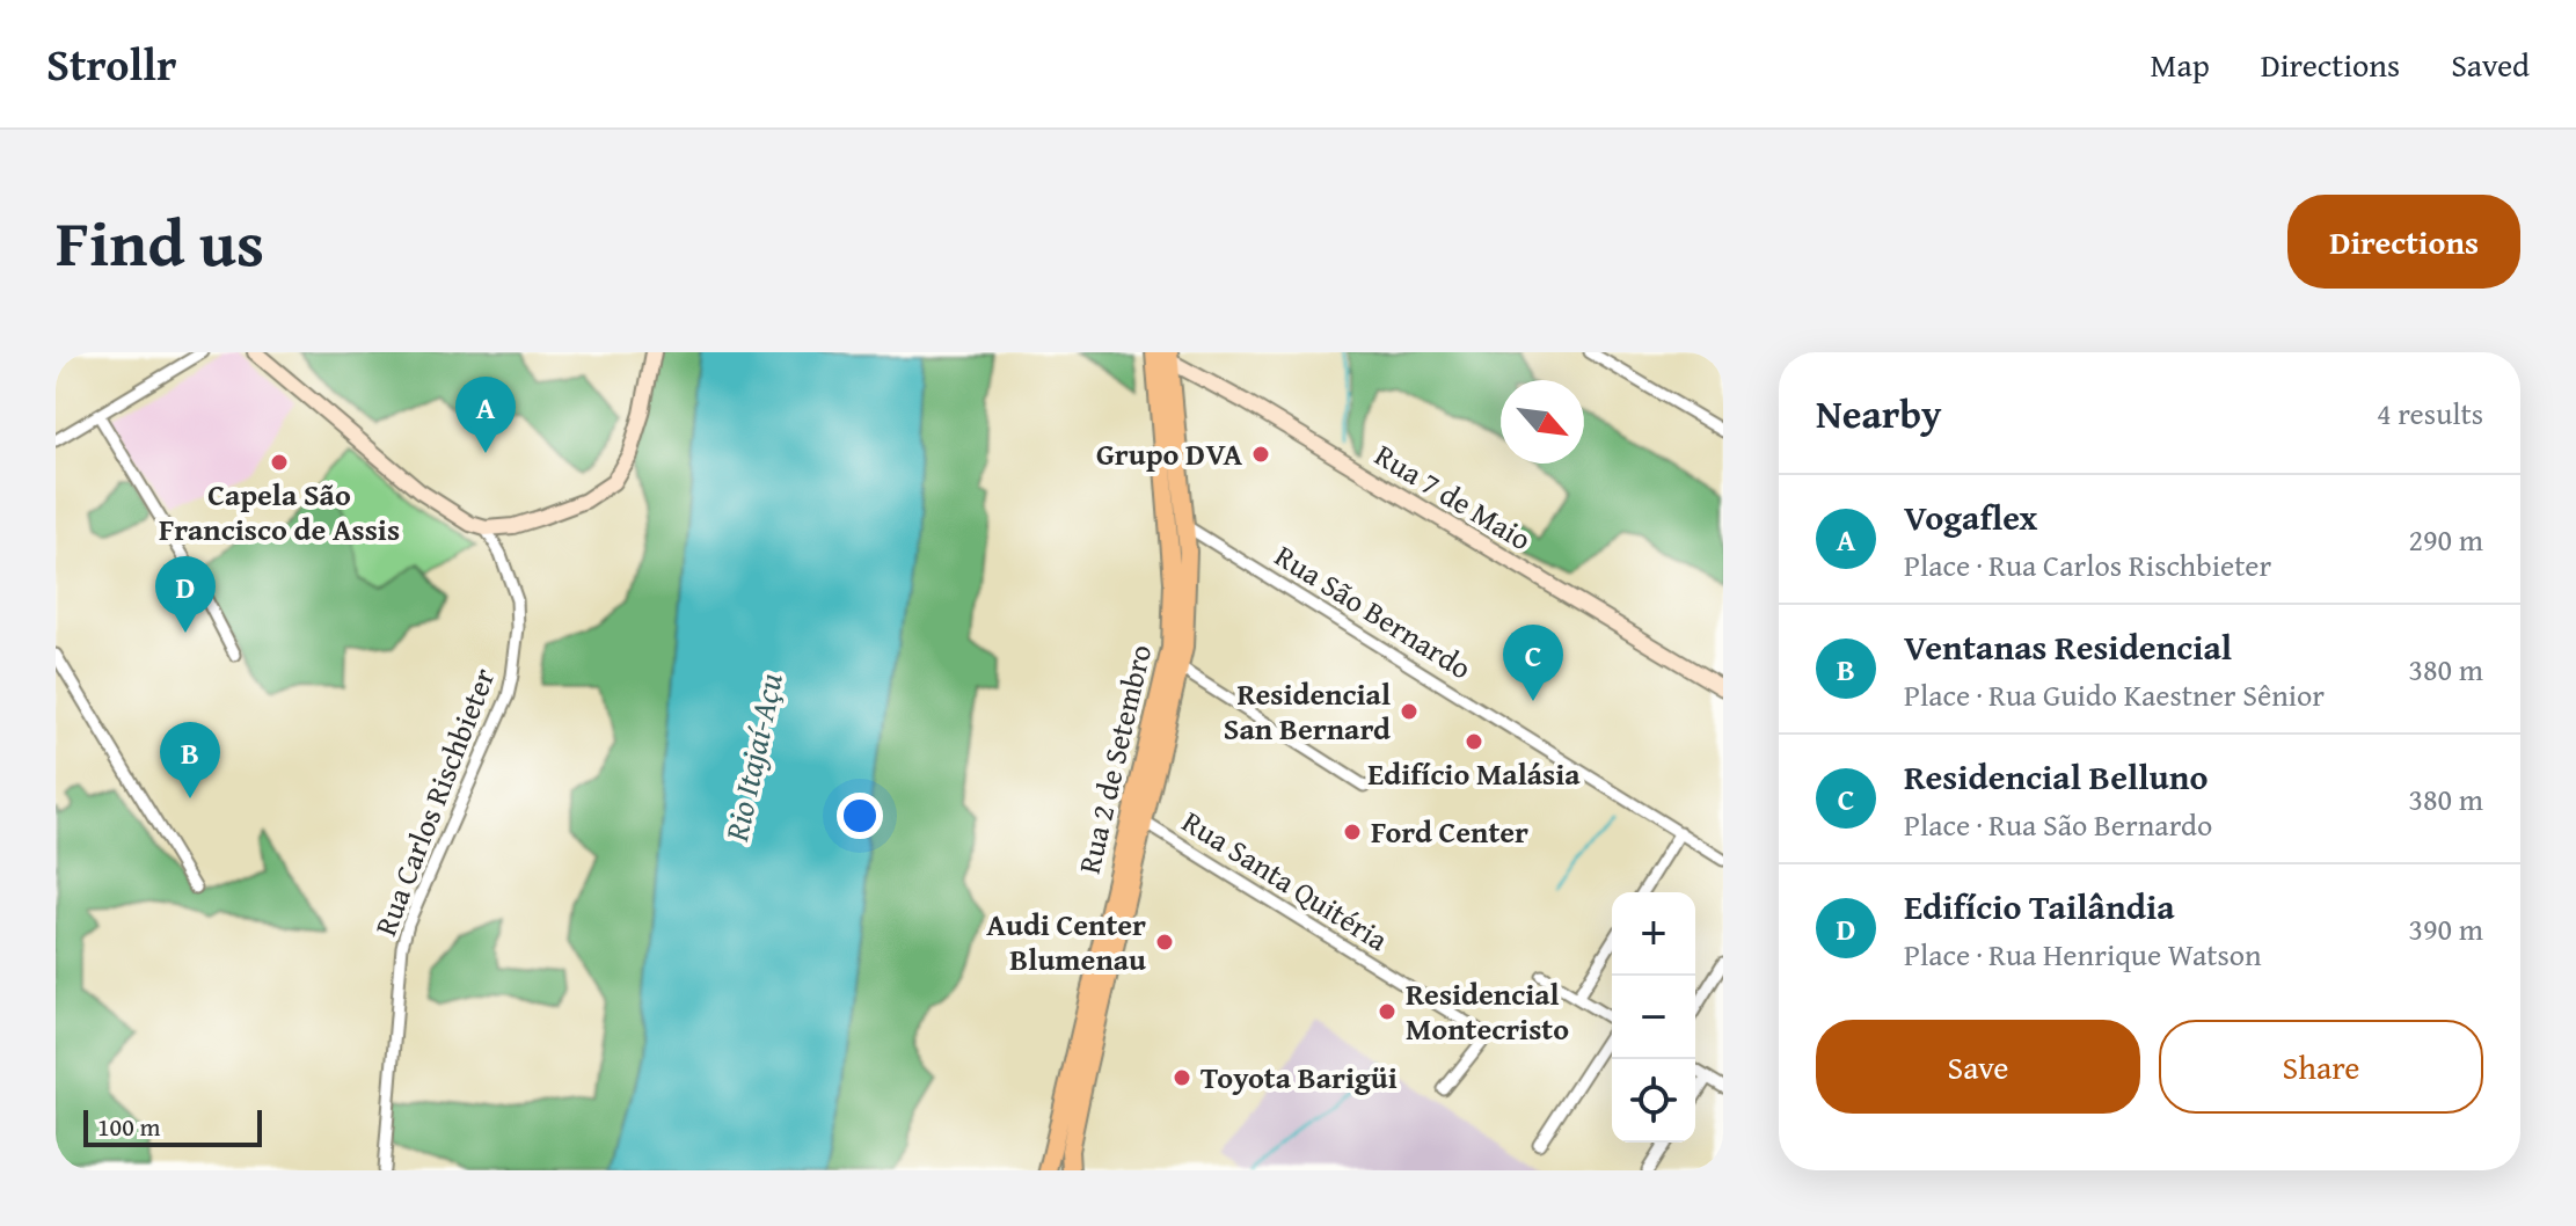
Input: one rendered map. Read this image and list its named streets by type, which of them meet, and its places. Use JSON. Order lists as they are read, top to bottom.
{
  "streets": {
    "main road": ["Rua 2 de Setembro"],
    "street": [
      "Rua 7 de Maio",
      "Rua São Bernardo",
      "Rua Carlos Rischbieter",
      "Rua Santa Quitéria"
    ]
  },
  "crossings": [
    ["Rua 7 de Maio", "Rua 2 de Setembro"],
    ["Rua São Bernardo", "Rua 2 de Setembro"],
    ["Rua 2 de Setembro", "Rua Santa Quitéria"]
  ],
  "water": ["Rio Itajaí-Açu"],
  "places": [
    "Grupo DVA",
    "Capela São Francisco de Assis",
    "Residencial San Bernard",
    "Edifício Malásia",
    "Ford Center",
    "Audi Center Blumenau",
    "Residencial Montecristo",
    "Toyota Barigüi"
  ],
  "scale_bar": "100 m",
  "north": "bottom right",
  "page": {
    "header": "Strollr",
    "nav": ["Map", "Directions", "Saved"],
    "title": "Find us",
    "buttons": [
      "Directions",
      ["Save", "Share"]
    ],
    "heading": ["Nearby", "4 results"],
    "pins": [
      "A",
      "D",
      "C",
      "B"
    ],
    "list": [
      {
        "mark": "A",
        "name": "Vogaflex",
        "note": "Place · Rua Carlos Rischbieter",
        "value": "290 m"
      },
      {
        "mark": "B",
        "name": "Ventanas Residencial",
        "note": "Place · Rua Guido Kaestner Sênior",
        "value": "380 m"
      },
      {
        "mark": "C",
        "name": "Residencial Belluno",
        "note": "Place · Rua São Bernardo",
        "value": "380 m"
      },
      {
        "mark": "D",
        "name": "Edifício Tailândia",
        "note": "Place · Rua Henrique Watson",
        "value": "390 m"
      }
    ],
    "map_buttons": ["+", "−"],
    "scale": "100 m"
  }
}
